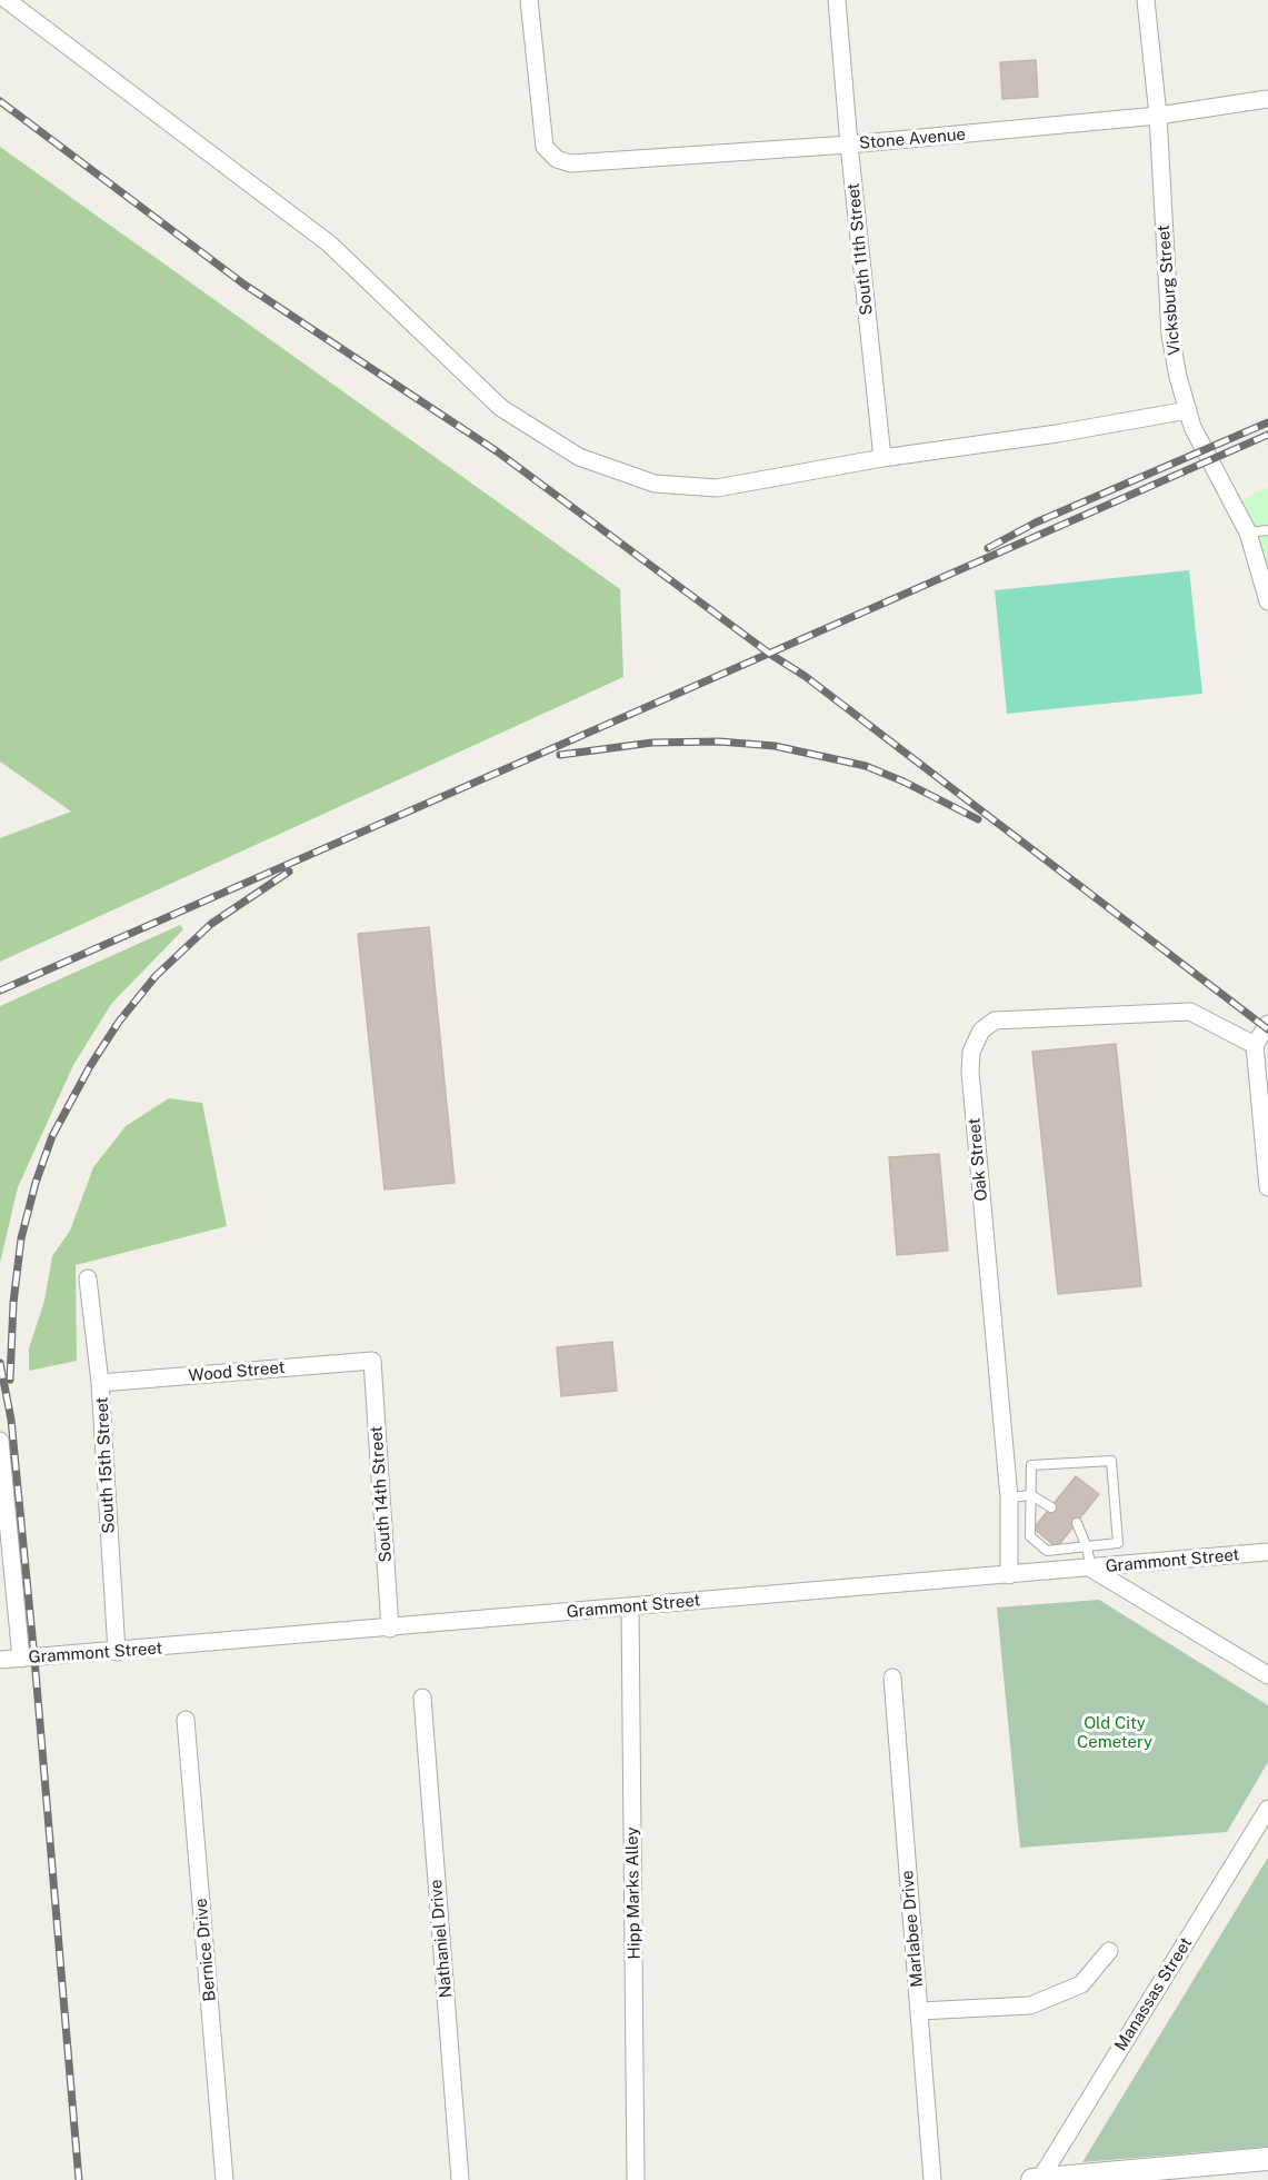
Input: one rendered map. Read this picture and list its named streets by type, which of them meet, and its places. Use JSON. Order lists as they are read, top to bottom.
{
  "streets": {
    "street": [
      "Stone Avenue",
      "South 11th Street",
      "Vicksburg Street",
      "Oak Street",
      "Wood Street",
      "South 15th Street",
      "South 14th Street",
      "Grammont Street",
      "Hipp Marks Alley",
      "Marlabee Drive",
      "Nathaniel Drive",
      "Bernice Drive",
      "Manassas Street"
    ]
  },
  "crossings": [
    ["Stone Avenue", "South 11th Street"],
    ["Stone Avenue", "Vicksburg Street"],
    ["Oak Street", "Grammont Street"],
    ["Wood Street", "South 15th Street"],
    ["Wood Street", "South 14th Street"],
    ["South 15th Street", "Grammont Street"],
    ["South 14th Street", "Grammont Street"],
    ["Grammont Street", "Hipp Marks Alley"]
  ],
  "parks": ["Old City Cemetery"]
}
